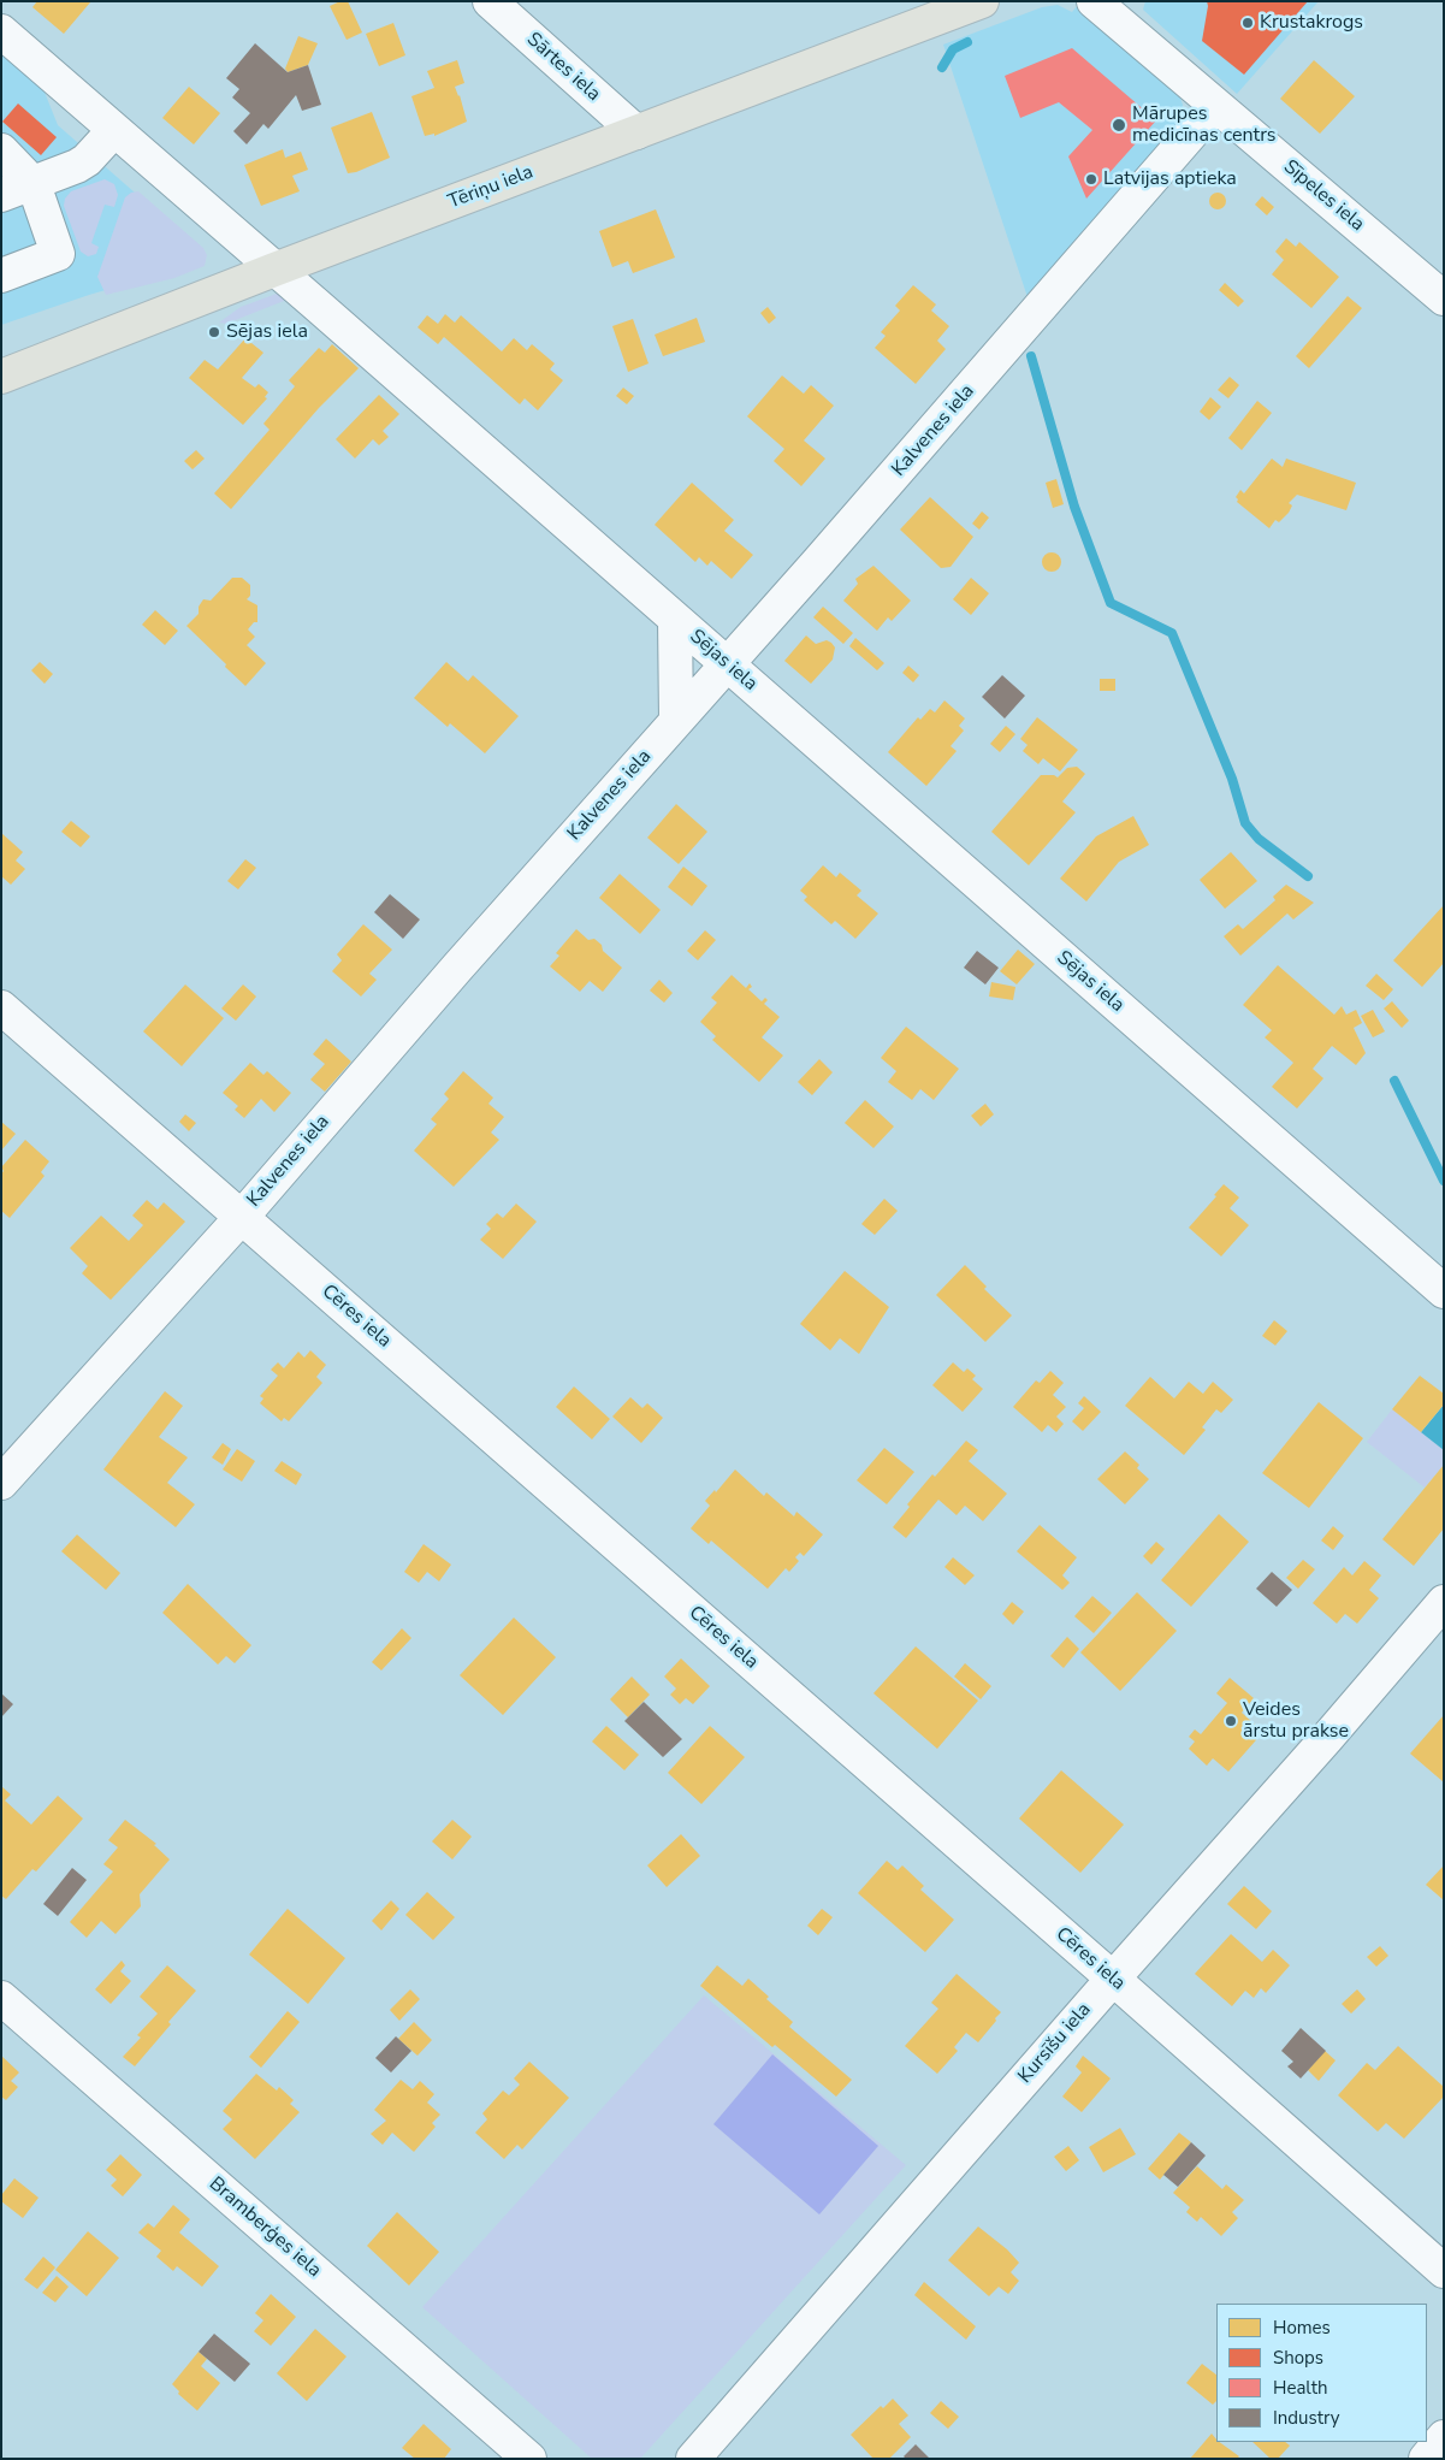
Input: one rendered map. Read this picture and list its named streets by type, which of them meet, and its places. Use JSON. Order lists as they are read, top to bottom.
{
  "streets": {
    "main road": ["Tēriņu iela"],
    "street": [
      "Sārtes iela",
      "Sīpeles iela",
      "Kalvenes iela",
      "Sējas iela",
      "Cēres iela",
      "Kursīšu iela",
      "Bramberģes iela"
    ]
  },
  "crossings": [
    ["Sārtes iela", "Tēriņu iela"],
    ["Tēriņu iela", "Sējas iela"],
    ["Sīpeles iela", "Kalvenes iela"],
    ["Kalvenes iela", "Sējas iela"],
    ["Kalvenes iela", "Cēres iela"],
    ["Cēres iela", "Kursīšu iela"]
  ],
  "places": [
    "Krustakrogs",
    "Mārupes medicīnas centrs",
    "Latvijas aptieka",
    "Sējas iela",
    "Veides ārstu prakse"
  ],
  "legend": [
    "Homes",
    "Shops",
    "Health",
    "Industry"
  ]
}
